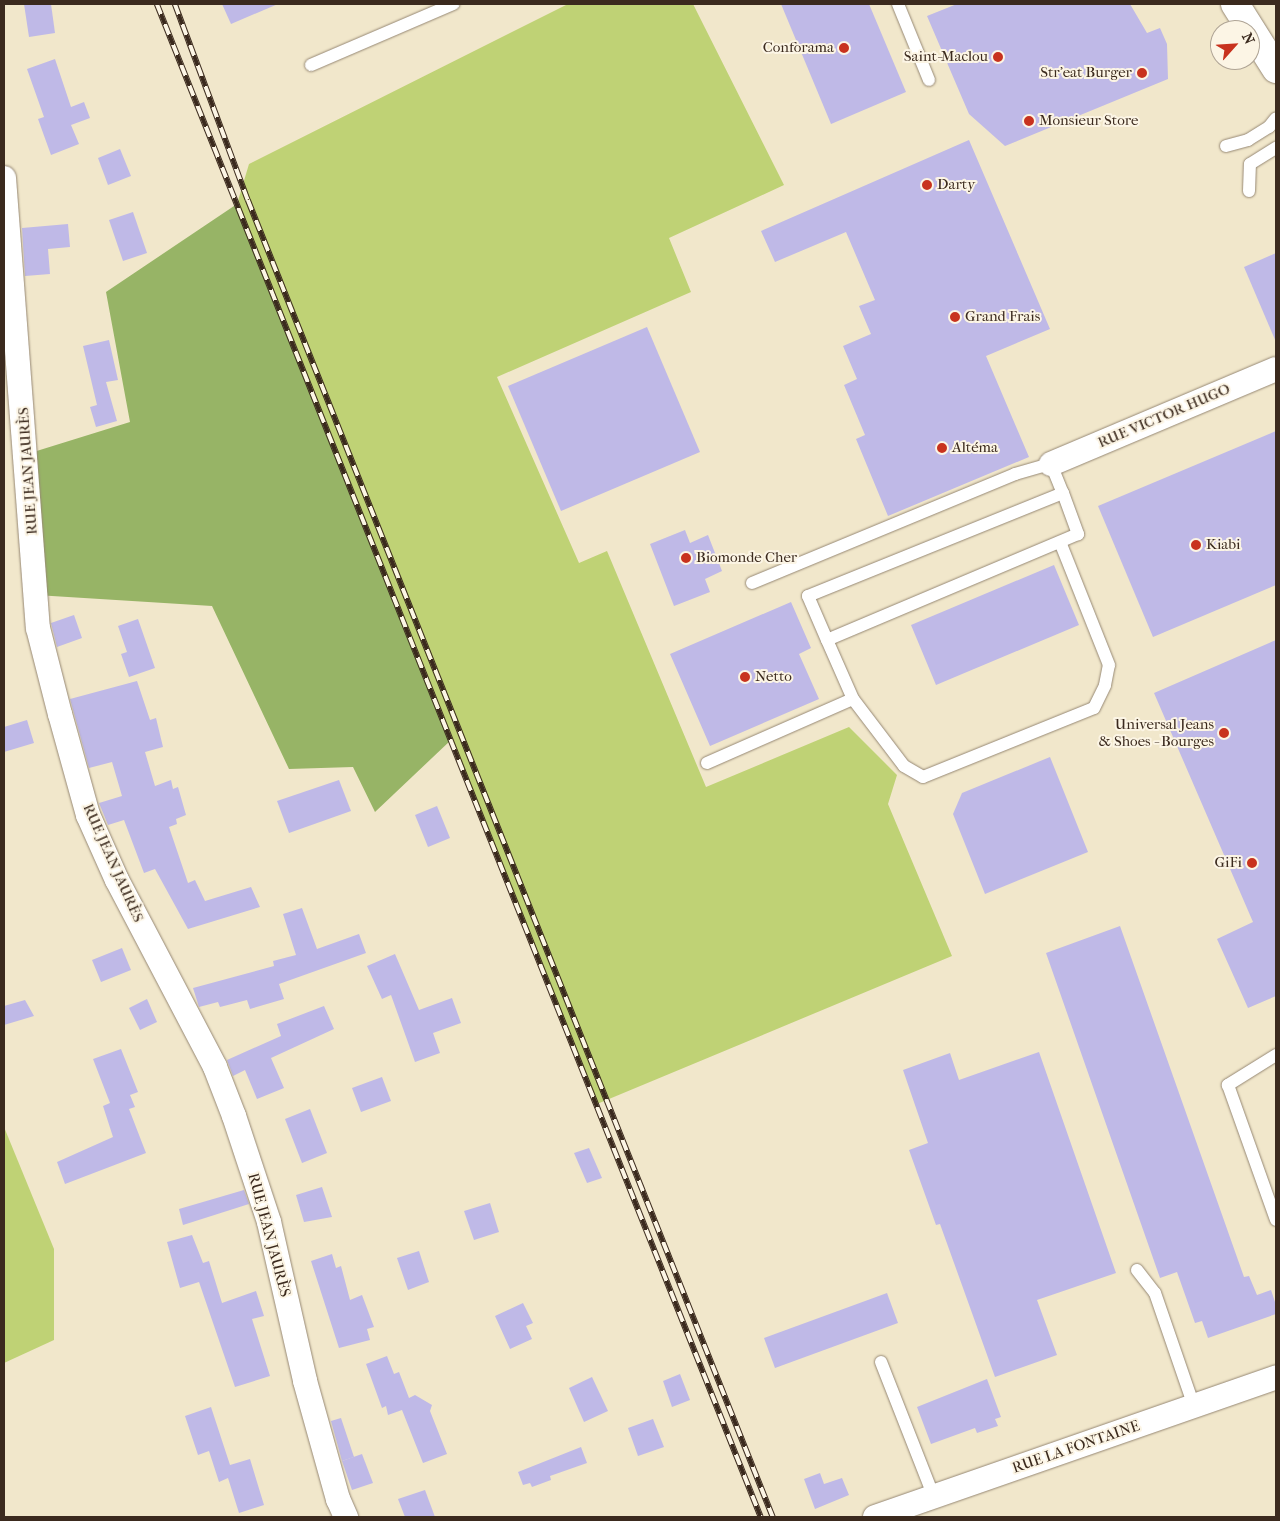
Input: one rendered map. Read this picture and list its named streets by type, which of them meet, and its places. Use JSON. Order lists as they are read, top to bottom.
{
  "streets": {
    "street": ["RUE VICTOR HUGO", "RUE JEAN JAURÈS", "RUE LA FONTAINE"]
  },
  "places": [
    "Conforama",
    "Saint-Maclou",
    "Str’eat Burger",
    "Monsieur Store",
    "Darty",
    "Grand Frais",
    "Altéma",
    "Kiabi",
    "Biomonde Cher",
    "Netto",
    "Universal Jeans & Shoes - Bourges",
    "GiFi"
  ],
  "north": "top right"
}
